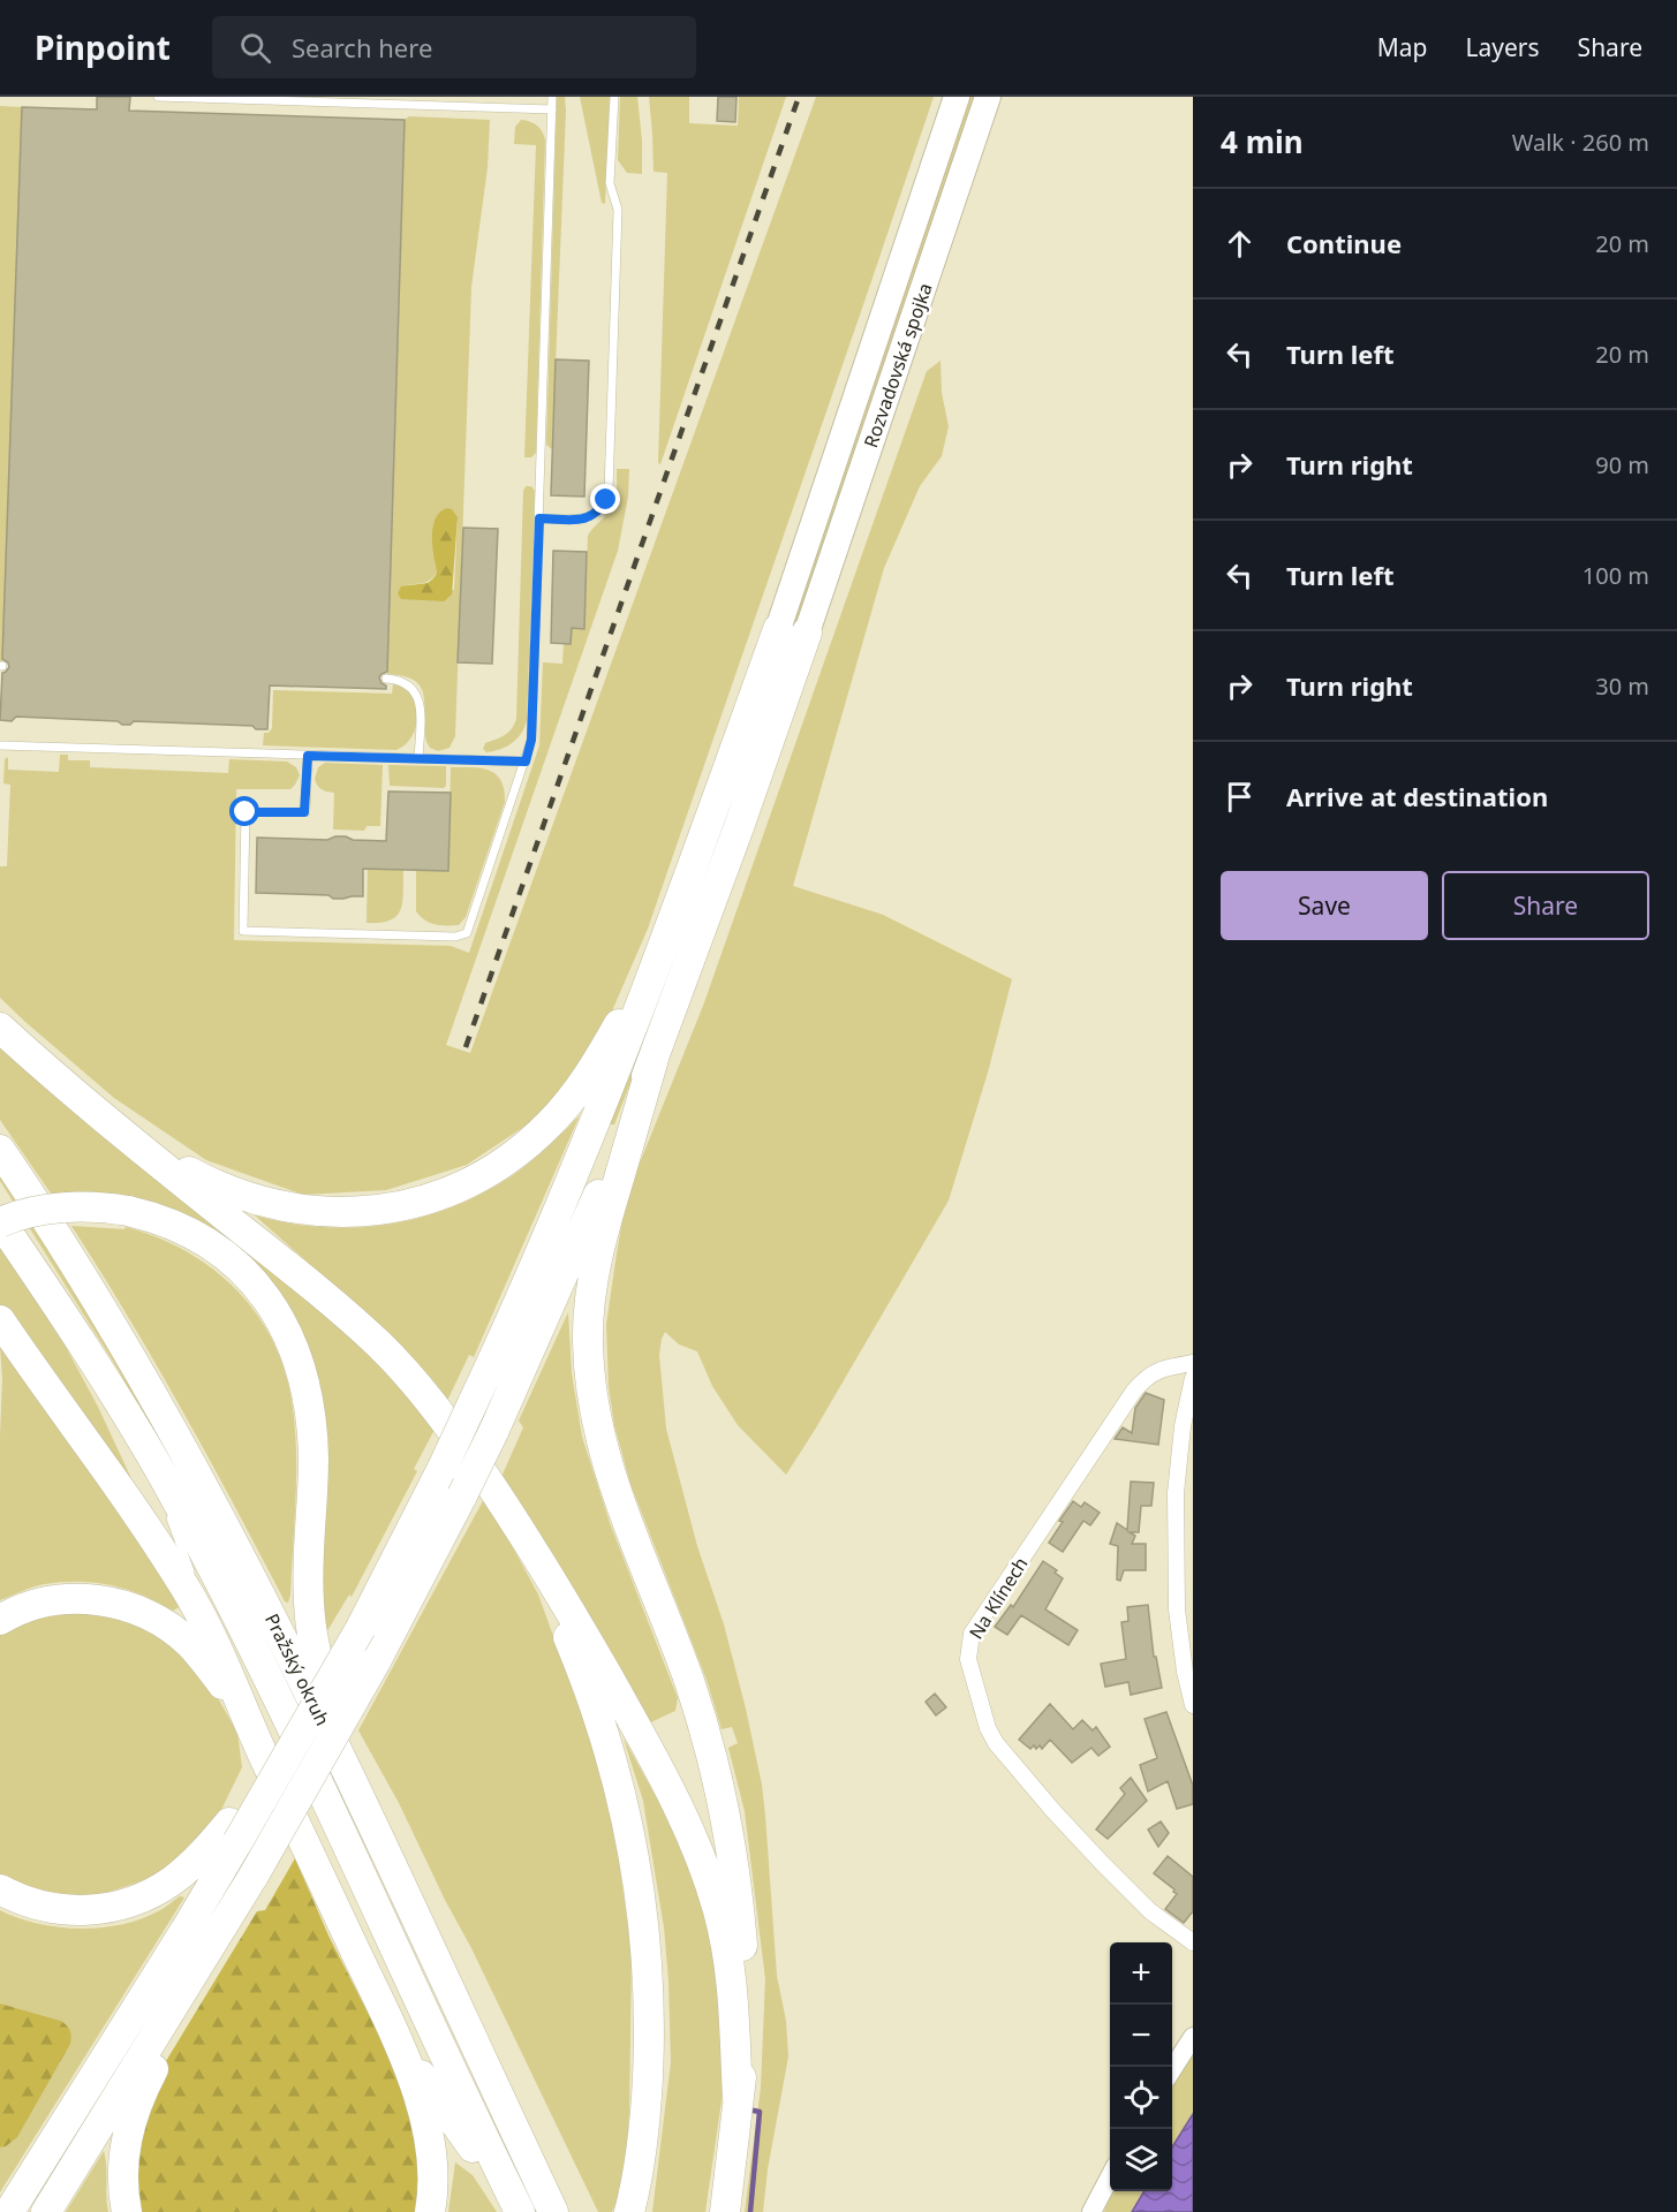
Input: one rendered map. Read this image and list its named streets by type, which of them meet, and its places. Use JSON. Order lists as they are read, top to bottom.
{
  "streets": {
    "highway": ["Rozvadovská spojka", "Pražský okruh"],
    "street": ["Na Klínech"]
  },
  "page": {
    "header": "Pinpoint",
    "search": "Search here",
    "nav": ["Map", "Layers", "Share"],
    "heading": ["4 min", "Walk · 260 m"],
    "list": [
      ["Continue", "20 m"],
      ["Turn left", "20 m"],
      ["Turn right", "90 m"],
      ["Turn left", "100 m"],
      ["Turn right", "30 m"],
      "Arrive at destination"
    ],
    "buttons": ["Save", "Share"],
    "map_buttons": ["+", "−"]
  }
}
